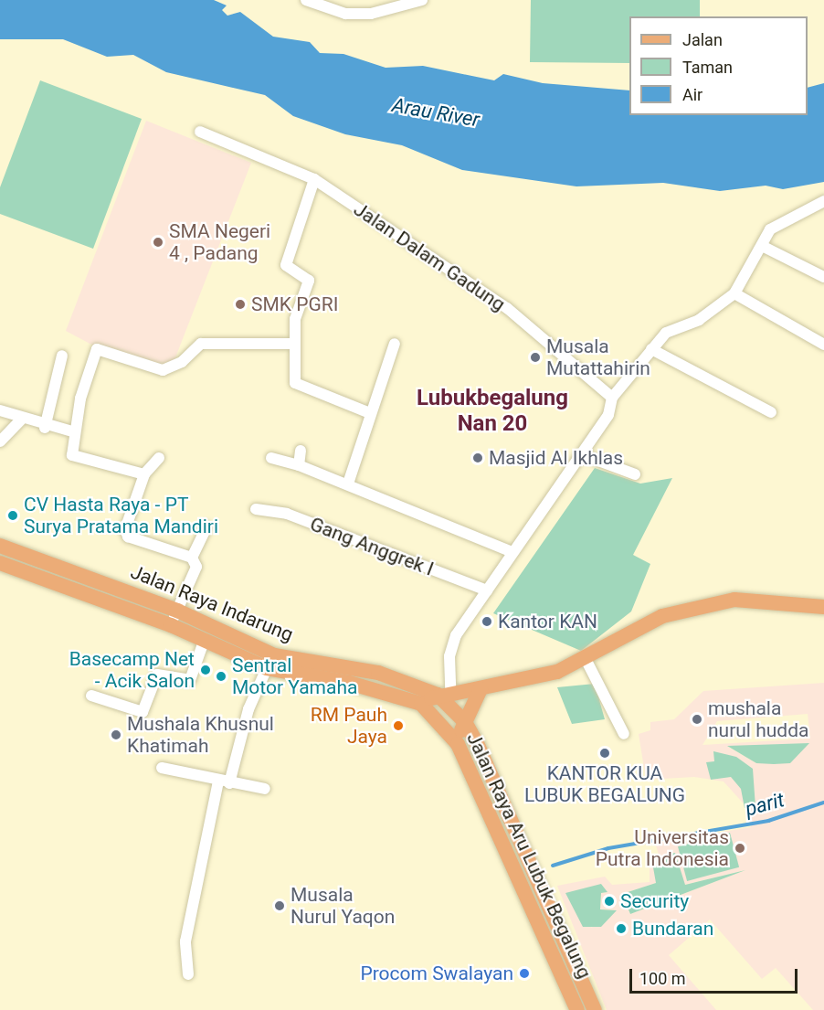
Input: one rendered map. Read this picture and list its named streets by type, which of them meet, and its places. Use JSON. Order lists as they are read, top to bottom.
{
  "streets": {
    "main road": ["Jalan Raya Indarung", "Jalan Raya Aru Lubuk Begalung"],
    "street": ["Jalan Dalam Gadung", "Gang Anggrek I"]
  },
  "crossings": [
    ["Jalan Raya Indarung", "Jalan Raya Aru Lubuk Begalung"]
  ],
  "districts": ["Lubukbegalung Nan 20"],
  "water": ["Arau River", "parit"],
  "places": [
    "SMA Negeri 4 , Padang",
    "SMK PGRI",
    "Musala Mutattahirin",
    "Masjid Al Ikhlas",
    "CV Hasta Raya - PT Surya Pratama Mandiri",
    "Kantor KAN",
    "Basecamp Net - Acik Salon",
    "Sentral Motor Yamaha",
    "mushala nurul hudda",
    "RM Pauh Jaya",
    "Mushala Khusnul Khatimah",
    "KANTOR KUA LUBUK BEGALUNG",
    "Universitas Putra Indonesia",
    "Security",
    "Musala Nurul Yaqon",
    "Bundaran",
    "Procom Swalayan"
  ],
  "legend": ["Jalan", "Taman", "Air"],
  "scale_bar": "100 m"
}
